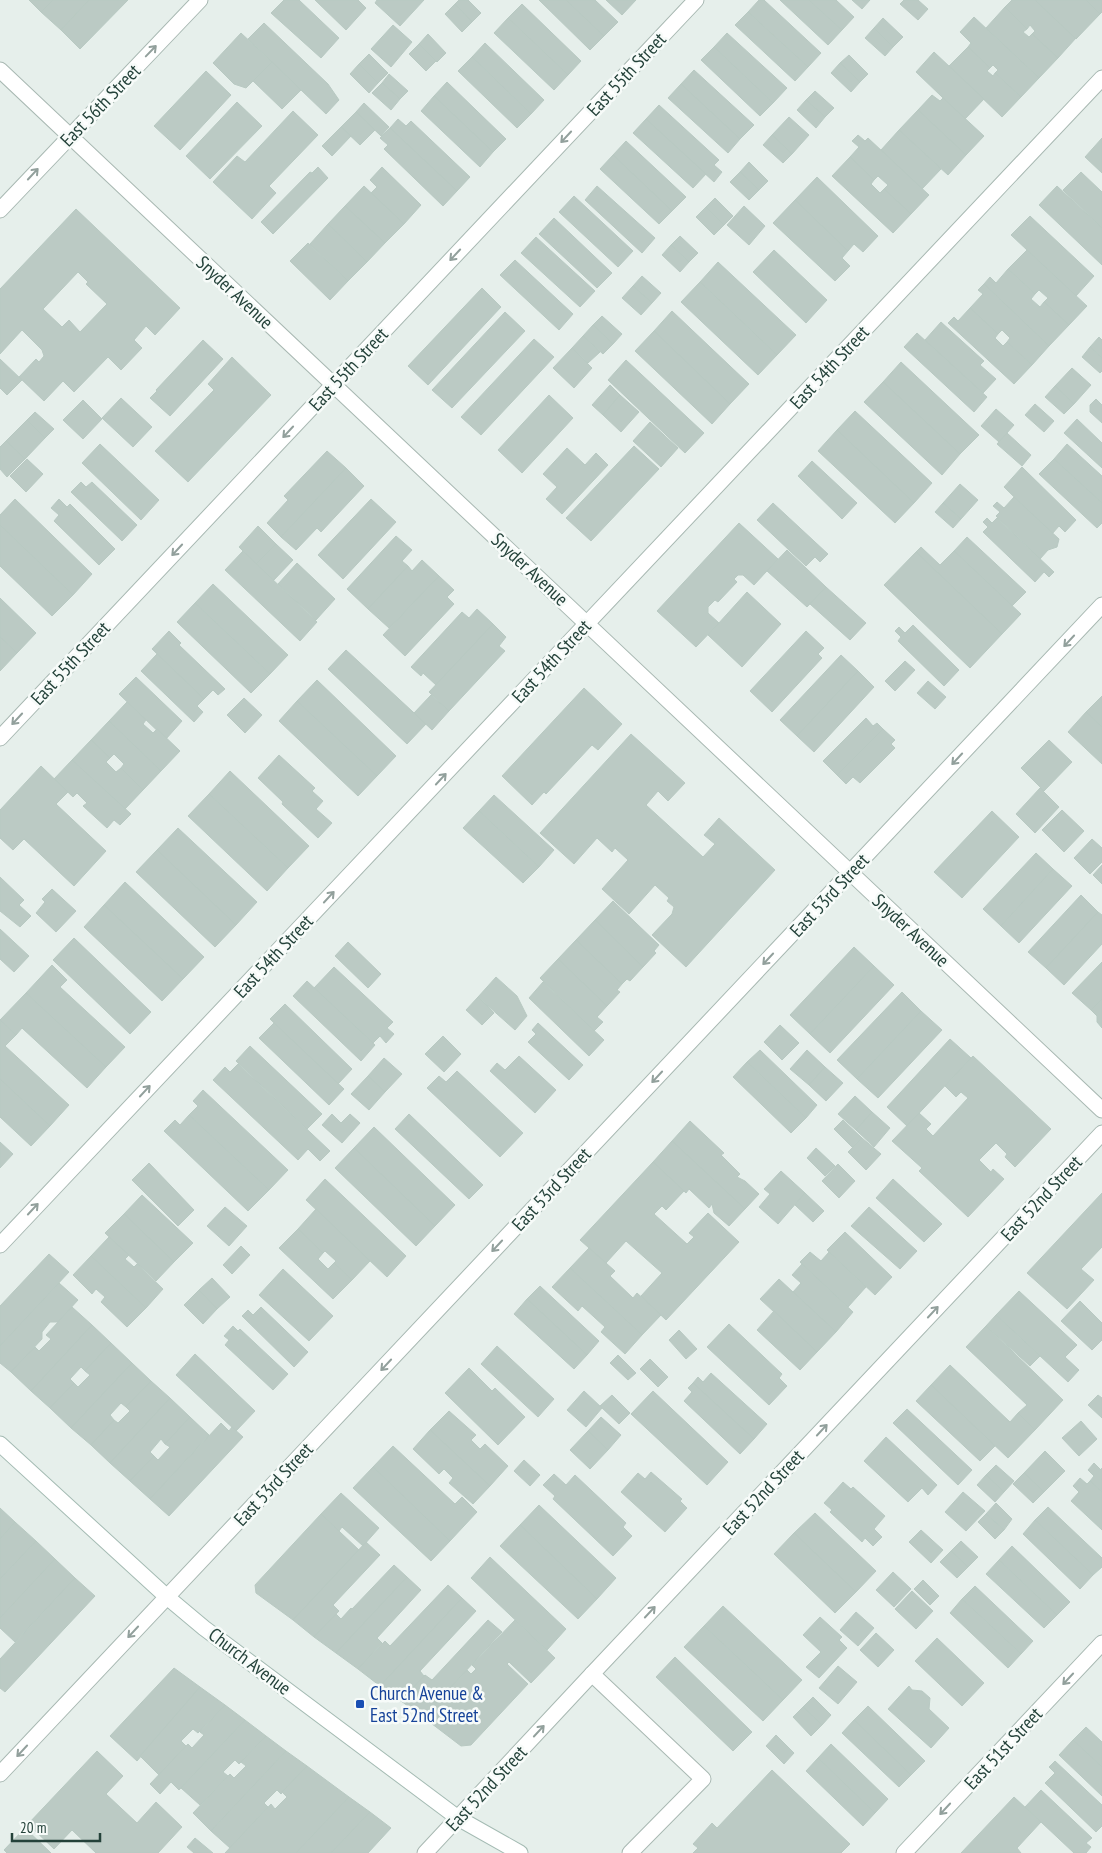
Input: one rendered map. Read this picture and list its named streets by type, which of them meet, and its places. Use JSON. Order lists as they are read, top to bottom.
{
  "streets": {
    "street": [
      "East 55th Street",
      "East 56th Street",
      "Snyder Avenue",
      "East 54th Street",
      "East 53rd Street",
      "East 52nd Street",
      "Church Avenue",
      "East 51st Street"
    ]
  },
  "crossings": [
    ["East 55th Street", "Snyder Avenue"],
    ["East 56th Street", "Snyder Avenue"],
    ["Snyder Avenue", "East 54th Street"],
    ["Snyder Avenue", "East 53rd Street"],
    ["East 53rd Street", "Church Avenue"],
    ["East 52nd Street", "Church Avenue"]
  ],
  "one_way": [
    "East 55th Street",
    "East 56th Street",
    "East 54th Street",
    "East 53rd Street",
    "East 52nd Street",
    "East 51st Street"
  ],
  "places": {
    "transit": ["Church Avenue & East 52nd Street"]
  },
  "scale_bar": "20 m"
}
